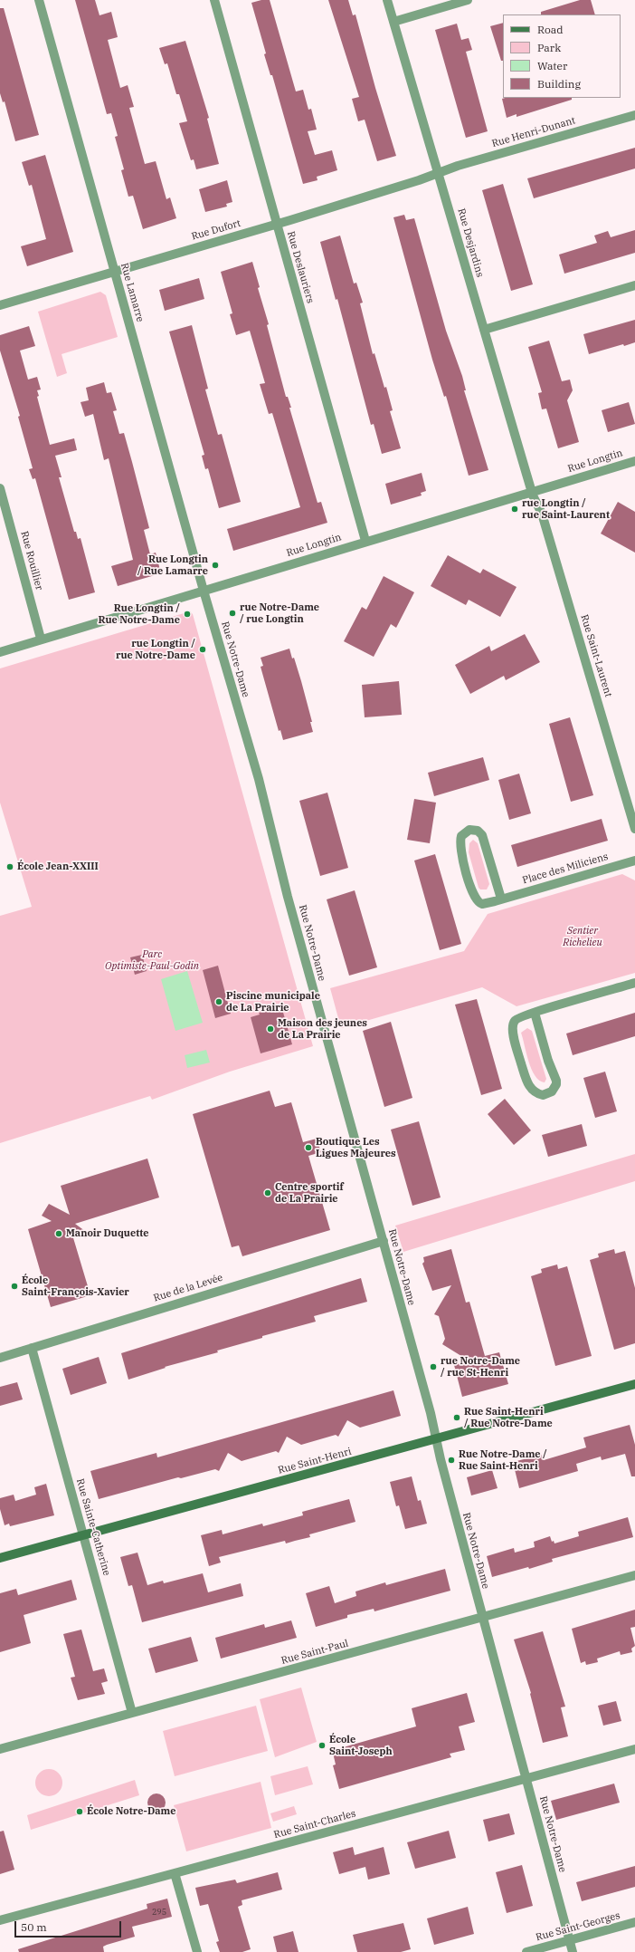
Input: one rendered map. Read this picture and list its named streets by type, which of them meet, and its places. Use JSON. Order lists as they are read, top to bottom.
{
  "streets": {
    "street": [
      "Rue Henri-Dunant",
      "Rue Dufort",
      "Rue Desjardins",
      "Rue Deslauriers",
      "Rue Lamarre",
      "Rue Longtin",
      "Rue Rouillier",
      "Rue Saint-Laurent",
      "Rue Notre-Dame",
      "Place des Miliciens",
      "Rue de la Levée",
      "Rue Saint-Henri",
      "Rue Sainte-Catherine",
      "Rue Saint-Paul",
      "Rue Saint-Charles",
      "Rue Saint-Georges"
    ]
  },
  "crossings": [
    ["Rue Henri-Dunant", "Rue Dufort"],
    ["Rue Henri-Dunant", "Rue Desjardins"],
    ["Rue Dufort", "Rue Desjardins"],
    ["Rue Dufort", "Rue Deslauriers"],
    ["Rue Dufort", "Rue Lamarre"],
    ["Rue Desjardins", "Rue Longtin"],
    ["Rue Desjardins", "Rue Saint-Laurent"],
    ["Rue Deslauriers", "Rue Longtin"],
    ["Rue Lamarre", "Rue Longtin"],
    ["Rue Lamarre", "Rue Notre-Dame"],
    ["Rue Longtin", "Rue Rouillier"],
    ["Rue Longtin", "Rue Saint-Laurent"],
    ["Rue Longtin", "Rue Notre-Dame"],
    ["Rue Notre-Dame", "Rue de la Levée"],
    ["Rue Notre-Dame", "Rue Saint-Henri"],
    ["Rue Notre-Dame", "Rue Saint-Paul"],
    ["Rue Notre-Dame", "Rue Saint-Charles"],
    ["Rue Notre-Dame", "Rue Saint-Georges"],
    ["Rue de la Levée", "Rue Sainte-Catherine"],
    ["Rue Saint-Henri", "Rue Sainte-Catherine"],
    ["Rue Sainte-Catherine", "Rue Saint-Paul"]
  ],
  "parks": ["Sentier Richelieu", "Parc Optimiste-Paul-Godin"],
  "places": [
    "rue Longtin / rue Saint-Laurent",
    "Rue Longtin / Rue Lamarre",
    "rue Notre-Dame / rue Longtin",
    "Rue Longtin / Rue Notre-Dame",
    "rue Longtin / rue Notre-Dame",
    "École Jean-XXIII",
    "Piscine municipale de La Prairie",
    "Maison des jeunes de La Prairie",
    "Boutique Les Ligues Majeures",
    "Centre sportif de La Prairie",
    "Manoir Duquette",
    "École Saint-François-Xavier",
    "rue Notre-Dame / rue St-Henri",
    "Rue Saint-Henri / Rue Notre-Dame",
    "Rue Notre-Dame / Rue Saint-Henri",
    "École Saint-Joseph",
    "École Notre-Dame"
  ],
  "house_numbers": ["295"],
  "legend": [
    "Road",
    "Park",
    "Water",
    "Building"
  ],
  "scale_bar": "50 m"
}
